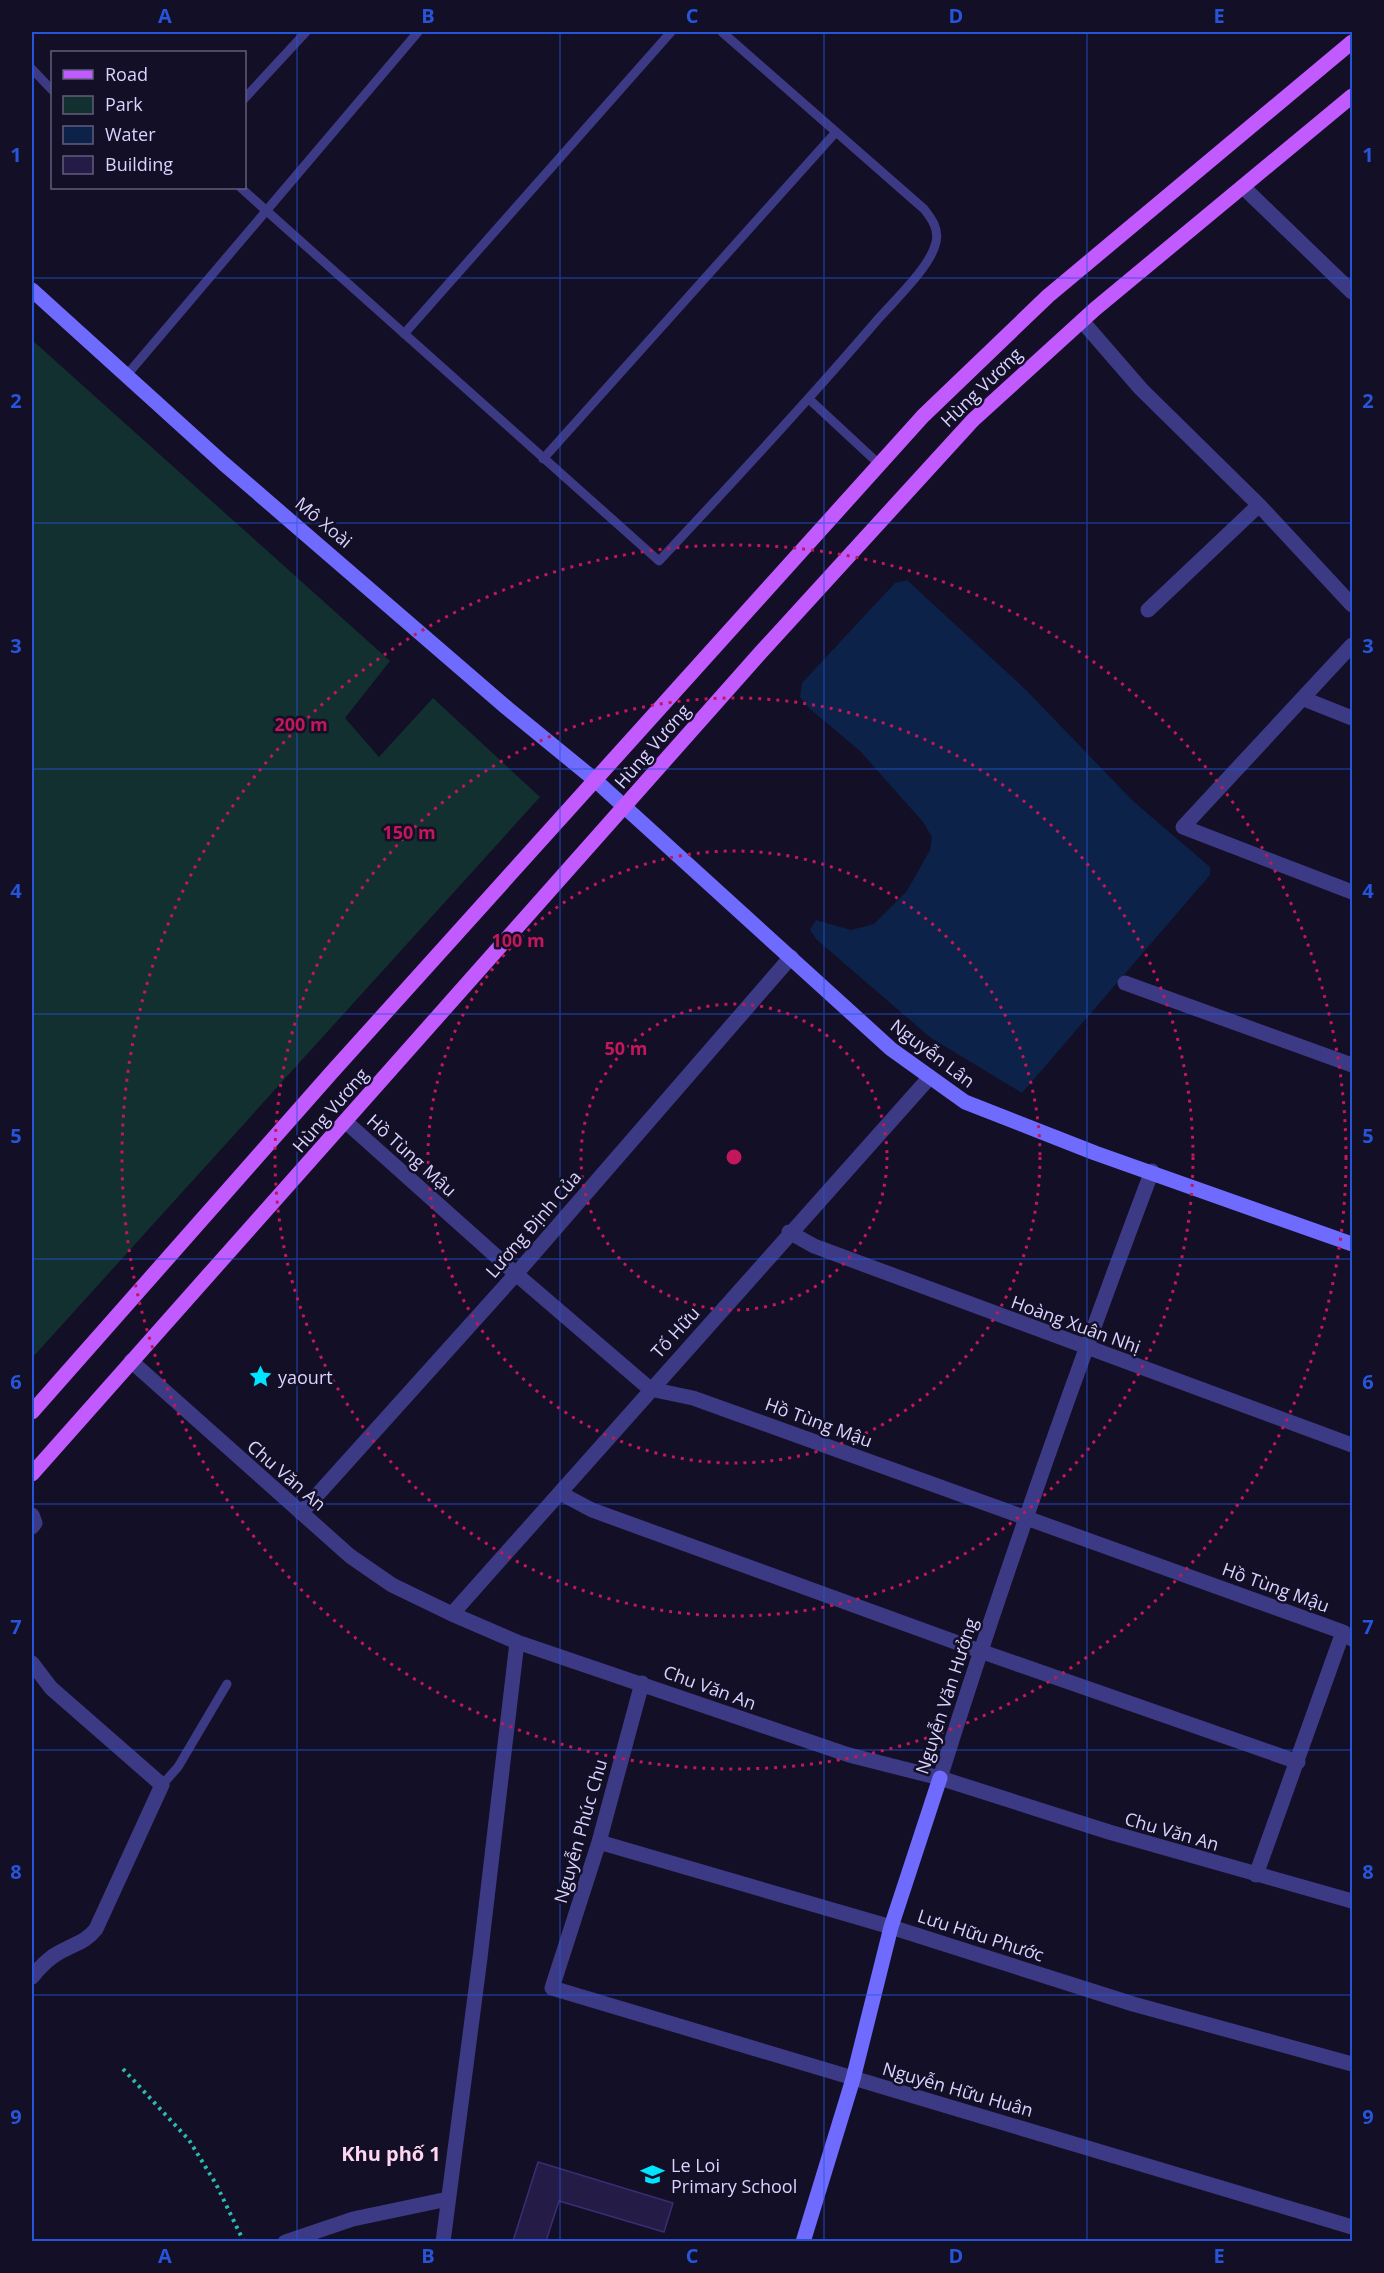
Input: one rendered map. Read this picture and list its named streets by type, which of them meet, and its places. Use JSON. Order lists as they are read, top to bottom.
{
  "streets": {
    "main road": ["Hùng Vương"],
    "street": [
      "Mô Xoài",
      "Nguyễn Lân",
      "Hồ Tùng Mậu",
      "Lương Định Của",
      "Hoàng Xuân Nhị",
      "Tố Hữu",
      "Chu Văn An",
      "Nguyễn Văn Hưởng",
      "Nguyễn Phúc Chu",
      "Lưu Hữu Phước",
      "Nguyễn Hữu Huân"
    ]
  },
  "crossings": [
    ["Hùng Vương", "Mô Xoài"],
    ["Hùng Vương", "Nguyễn Lân"],
    ["Hùng Vương", "Hồ Tùng Mậu"],
    ["Hùng Vương", "Chu Văn An"],
    ["Mô Xoài", "Nguyễn Lân"],
    ["Nguyễn Lân", "Lương Định Của"],
    ["Nguyễn Lân", "Tố Hữu"],
    ["Nguyễn Lân", "Nguyễn Văn Hưởng"],
    ["Hồ Tùng Mậu", "Lương Định Của"],
    ["Hồ Tùng Mậu", "Tố Hữu"],
    ["Hồ Tùng Mậu", "Nguyễn Văn Hưởng"],
    ["Lương Định Của", "Chu Văn An"],
    ["Hoàng Xuân Nhị", "Tố Hữu"],
    ["Hoàng Xuân Nhị", "Nguyễn Văn Hưởng"],
    ["Tố Hữu", "Chu Văn An"],
    ["Chu Văn An", "Nguyễn Văn Hưởng"],
    ["Chu Văn An", "Nguyễn Phúc Chu"],
    ["Nguyễn Văn Hưởng", "Lưu Hữu Phước"],
    ["Nguyễn Văn Hưởng", "Nguyễn Hữu Huân"],
    ["Nguyễn Phúc Chu", "Lưu Hữu Phước"],
    ["Nguyễn Phúc Chu", "Nguyễn Hữu Huân"]
  ],
  "districts": ["Khu phố 1"],
  "places": {
    "place": ["yaourt"],
    "school or university": ["Le Loi Primary School"]
  },
  "legend": [
    "Road",
    "Park",
    "Water",
    "Building"
  ],
  "grid": {
    "columns": [
      "A",
      "B",
      "C",
      "D",
      "E"
    ],
    "rows": [
      "1",
      "2",
      "3",
      "4",
      "5",
      "6",
      "7",
      "8",
      "9"
    ]
  },
  "rings": [
    "200 m",
    "150 m",
    "100 m",
    "50 m"
  ]
}
